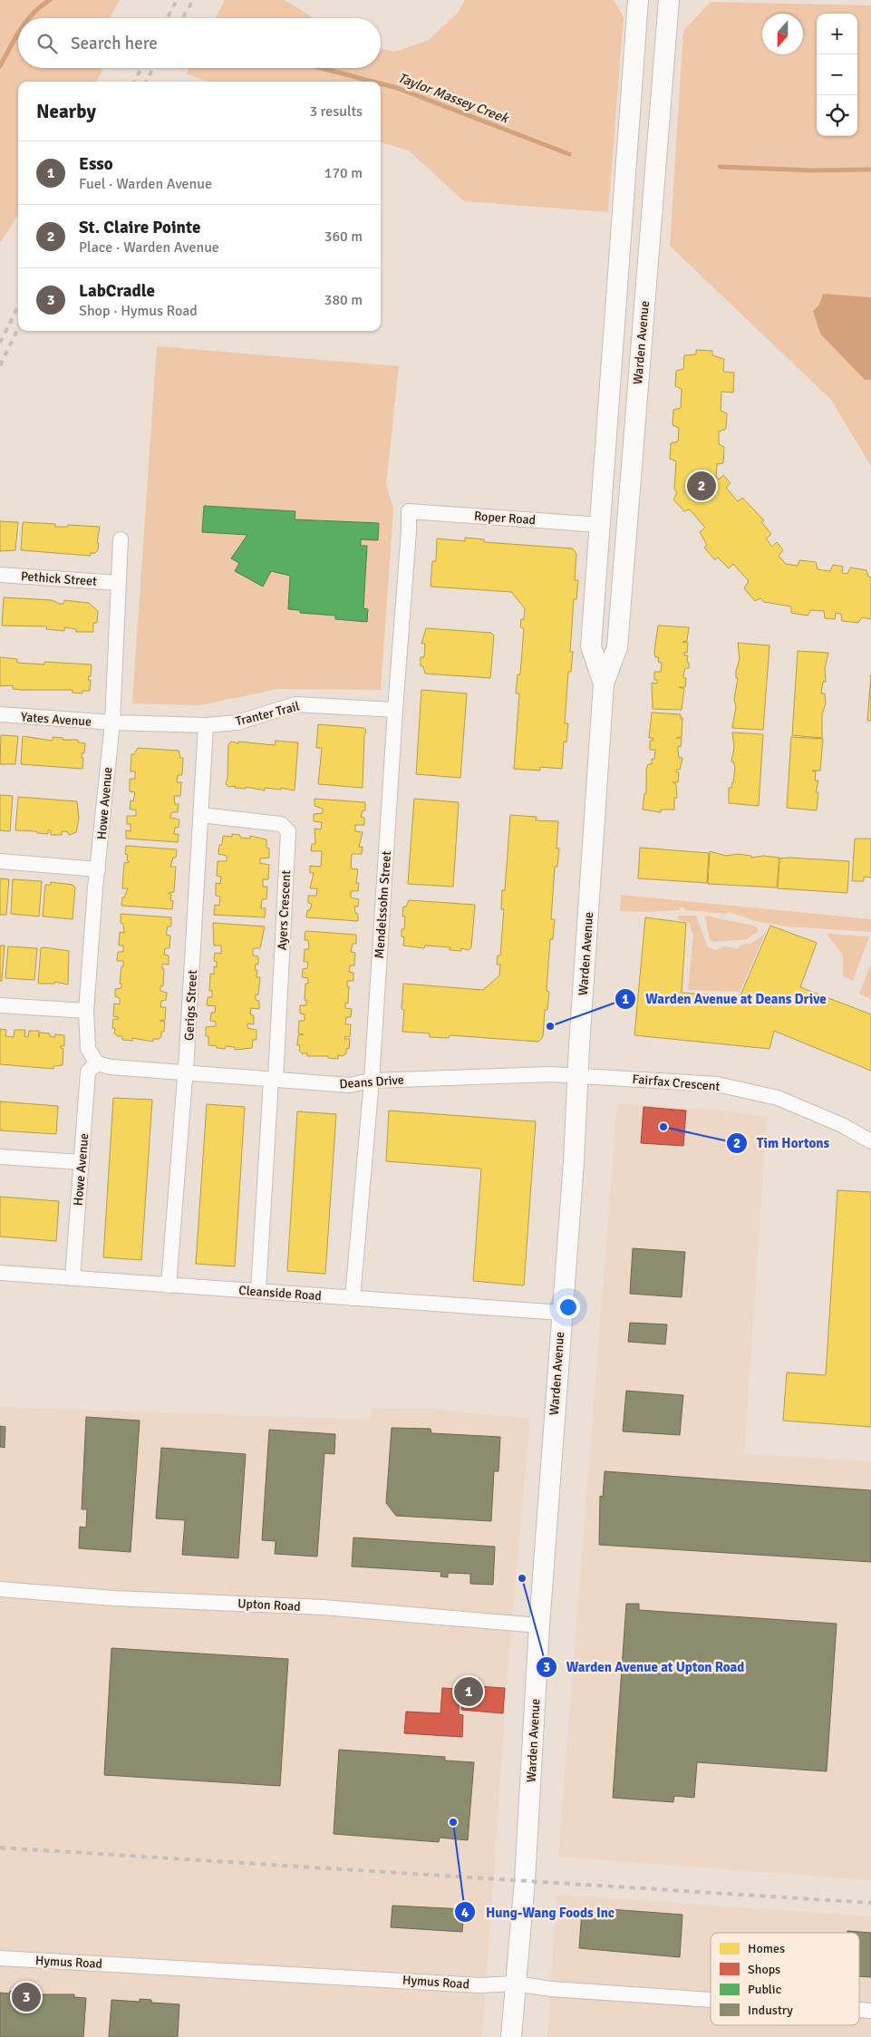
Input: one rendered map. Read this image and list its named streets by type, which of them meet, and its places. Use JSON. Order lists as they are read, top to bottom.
{
  "streets": {
    "main road": ["Warden Avenue"],
    "street": [
      "Roper Road",
      "Pethick Street",
      "Tranter Trail",
      "Yates Avenue",
      "Howe Avenue",
      "Mendelssohn Street",
      "Ayers Crescent",
      "Gerigs Street",
      "Deans Drive",
      "Fairfax Crescent",
      "Cleanside Road",
      "Upton Road",
      "Hymus Road"
    ]
  },
  "crossings": [
    ["Warden Avenue", "Roper Road"],
    ["Warden Avenue", "Deans Drive"],
    ["Warden Avenue", "Fairfax Crescent"],
    ["Warden Avenue", "Cleanside Road"],
    ["Warden Avenue", "Upton Road"],
    ["Warden Avenue", "Hymus Road"],
    ["Roper Road", "Mendelssohn Street"],
    ["Pethick Street", "Howe Avenue"],
    ["Tranter Trail", "Yates Avenue"],
    ["Tranter Trail", "Howe Avenue"],
    ["Tranter Trail", "Mendelssohn Street"],
    ["Tranter Trail", "Gerigs Street"],
    ["Yates Avenue", "Howe Avenue"],
    ["Howe Avenue", "Deans Drive"],
    ["Howe Avenue", "Cleanside Road"],
    ["Mendelssohn Street", "Deans Drive"],
    ["Mendelssohn Street", "Cleanside Road"],
    ["Ayers Crescent", "Gerigs Street"],
    ["Ayers Crescent", "Deans Drive"],
    ["Ayers Crescent", "Cleanside Road"],
    ["Gerigs Street", "Deans Drive"],
    ["Gerigs Street", "Cleanside Road"],
    ["Deans Drive", "Fairfax Crescent"]
  ],
  "water": ["Taylor Massey Creek"],
  "places": [
    "Warden Avenue at Deans Drive",
    "Tim Hortons",
    "Warden Avenue at Upton Road",
    "Hung-Wang Foods Inc"
  ],
  "legend": [
    "Homes",
    "Shops",
    "Public",
    "Industry"
  ],
  "north": "bottom",
  "page": {
    "map_buttons": ["+", "−"],
    "search": "Search here",
    "heading": ["Nearby", "3 results"],
    "list": [
      {
        "mark": "1",
        "name": "Esso",
        "note": "Fuel · Warden Avenue",
        "value": "170 m"
      },
      {
        "mark": "2",
        "name": "St. Claire Pointe",
        "note": "Place · Warden Avenue",
        "value": "360 m"
      },
      {
        "mark": "3",
        "name": "LabCradle",
        "note": "Shop · Hymus Road",
        "value": "380 m"
      }
    ],
    "pins": ["2", "1", "3"]
  }
}
